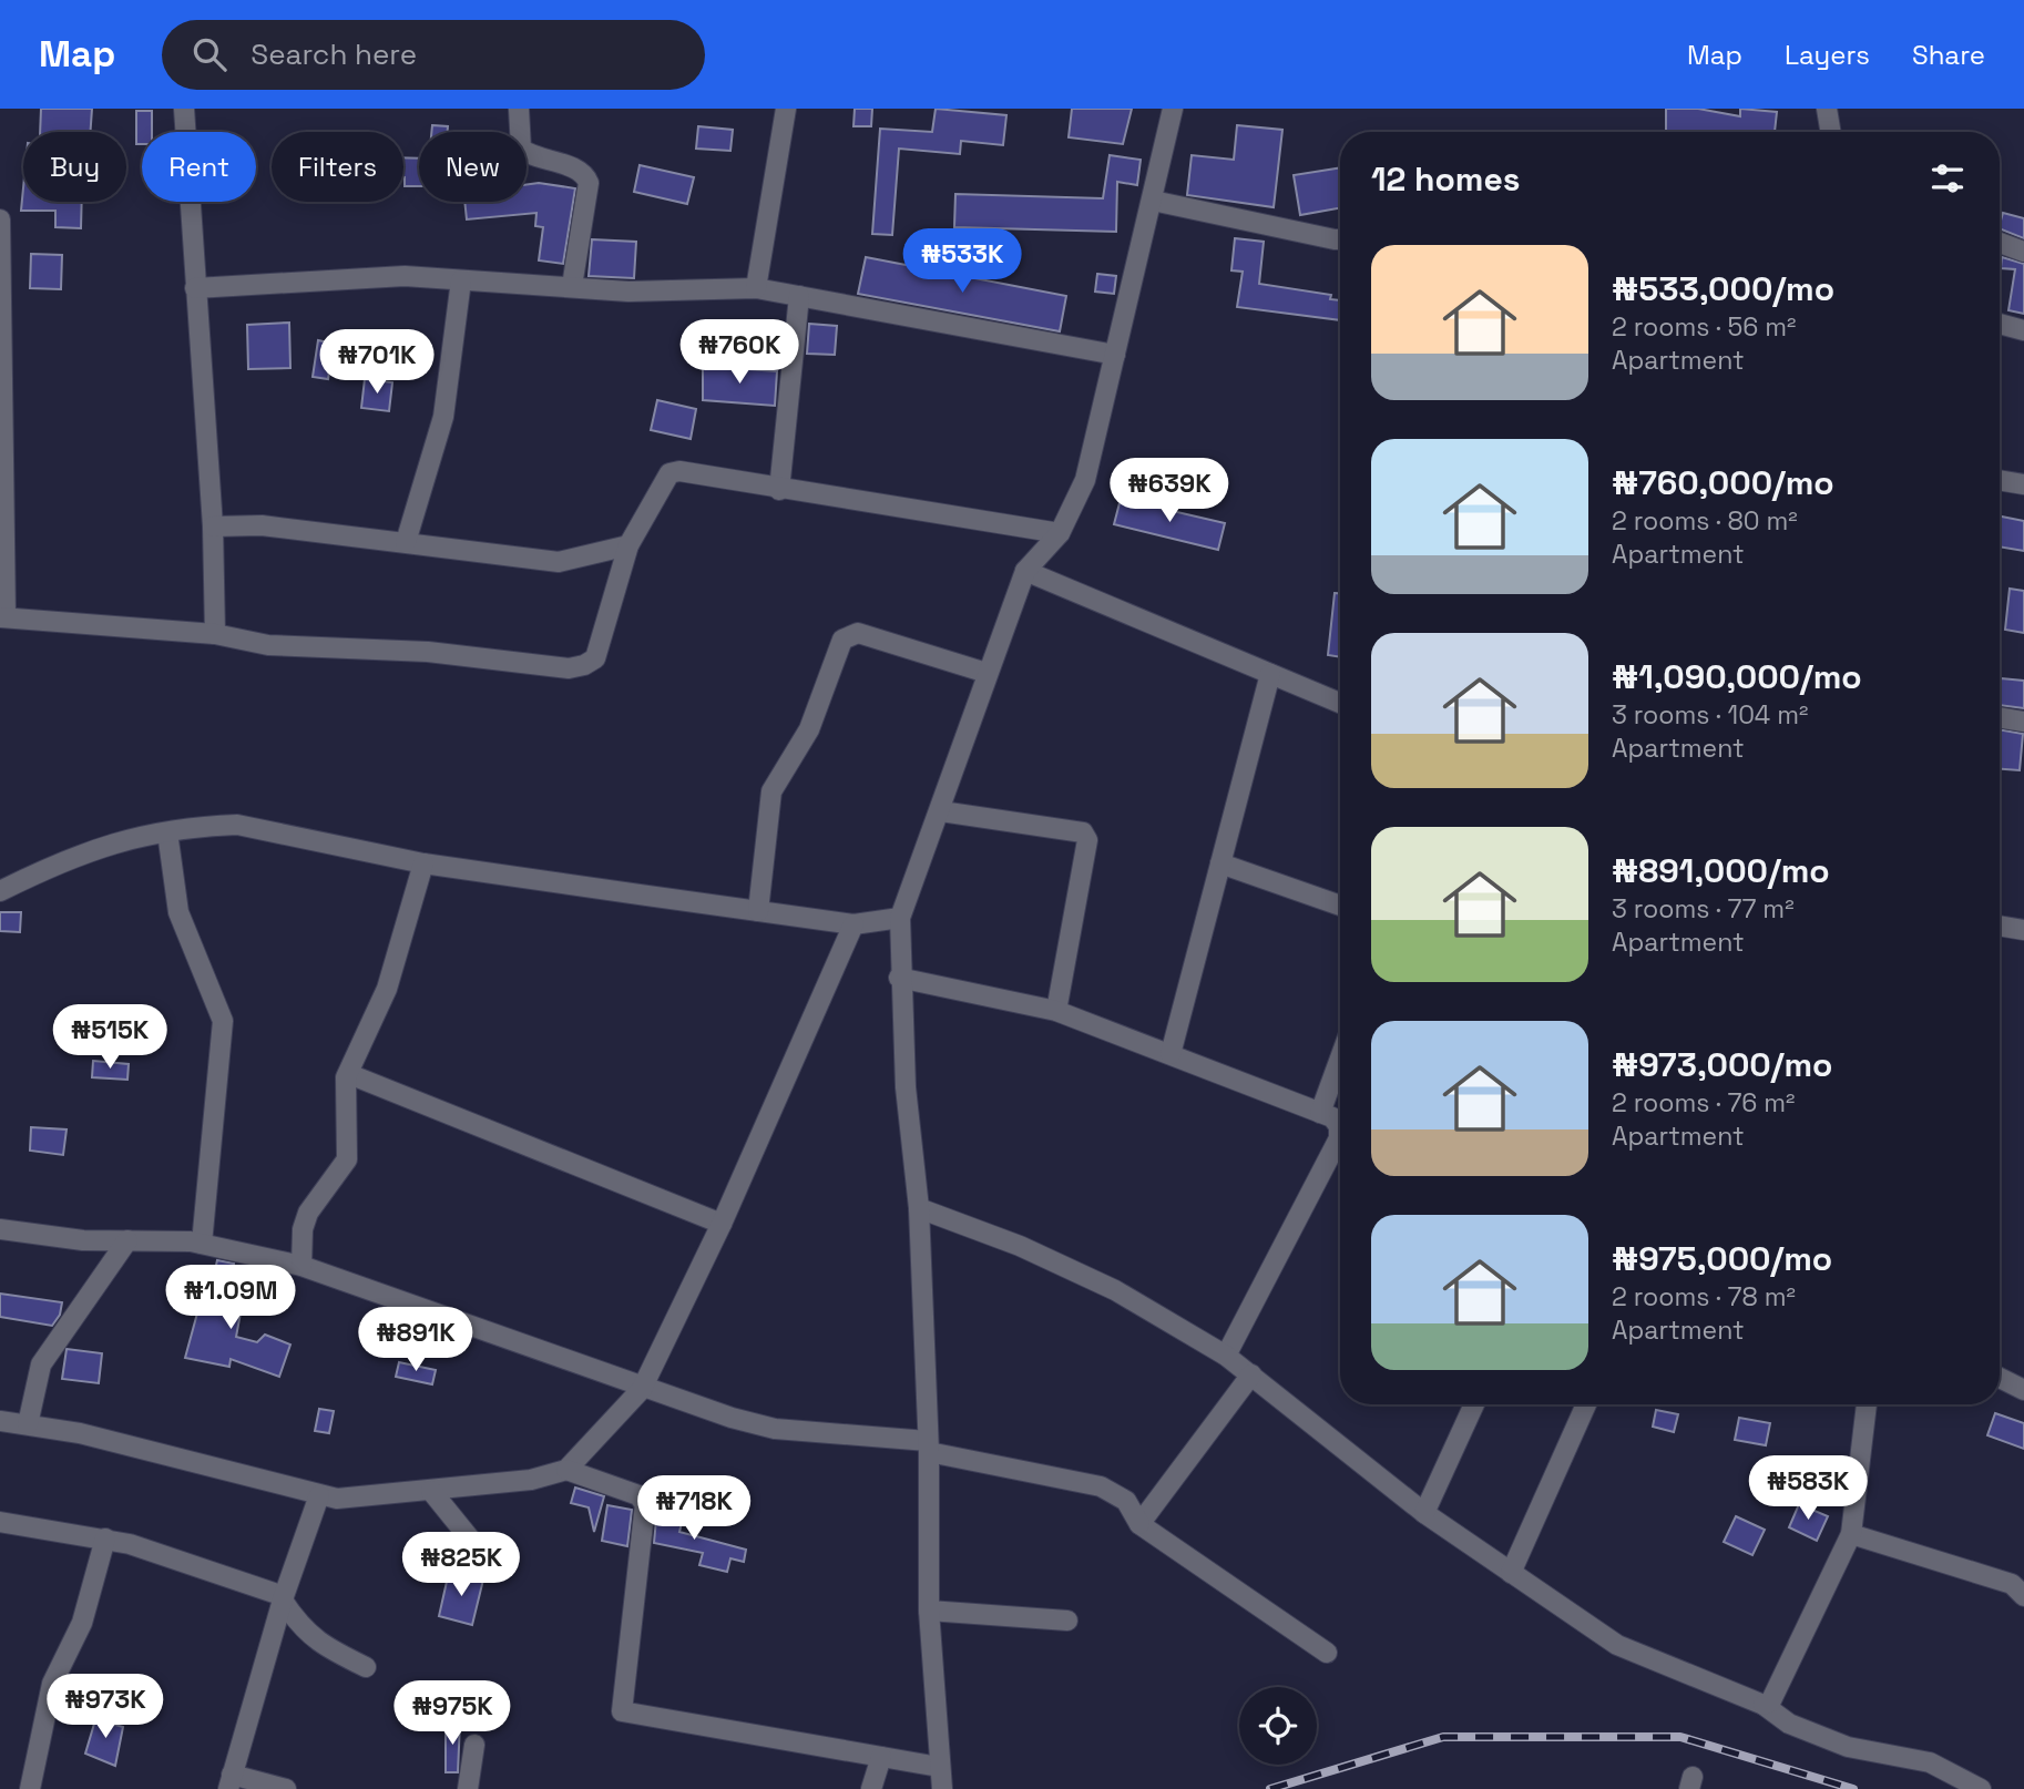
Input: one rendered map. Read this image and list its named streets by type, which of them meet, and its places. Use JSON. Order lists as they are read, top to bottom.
{
  "page": {
    "header": "Map",
    "search": "Search here",
    "nav": ["Map", "Layers", "Share"],
    "chip": [
      "Buy",
      "Rent",
      "Filters",
      "New"
    ],
    "heading": "12 homes",
    "list": [
      {
        "name": "₦533,000/mo",
        "note": "2 rooms · 56 m² · Apartment"
      },
      {
        "name": "₦760,000/mo",
        "note": "2 rooms · 80 m² · Apartment"
      },
      {
        "name": "₦1,090,000/mo",
        "note": "3 rooms · 104 m² · Apartment"
      },
      {
        "name": "₦891,000/mo",
        "note": "3 rooms · 77 m² · Apartment"
      },
      {
        "name": "₦973,000/mo",
        "note": "2 rooms · 76 m² · Apartment"
      },
      {
        "name": "₦975,000/mo",
        "note": "2 rooms · 78 m² · Apartment"
      }
    ],
    "price": [
      "₦533K",
      "₦760K",
      "₦701K",
      "₦639K",
      "₦515K",
      "₦1.09M",
      "₦891K",
      "₦583K",
      "₦718K",
      "₦825K",
      "₦973K",
      "₦975K"
    ]
  }
}
